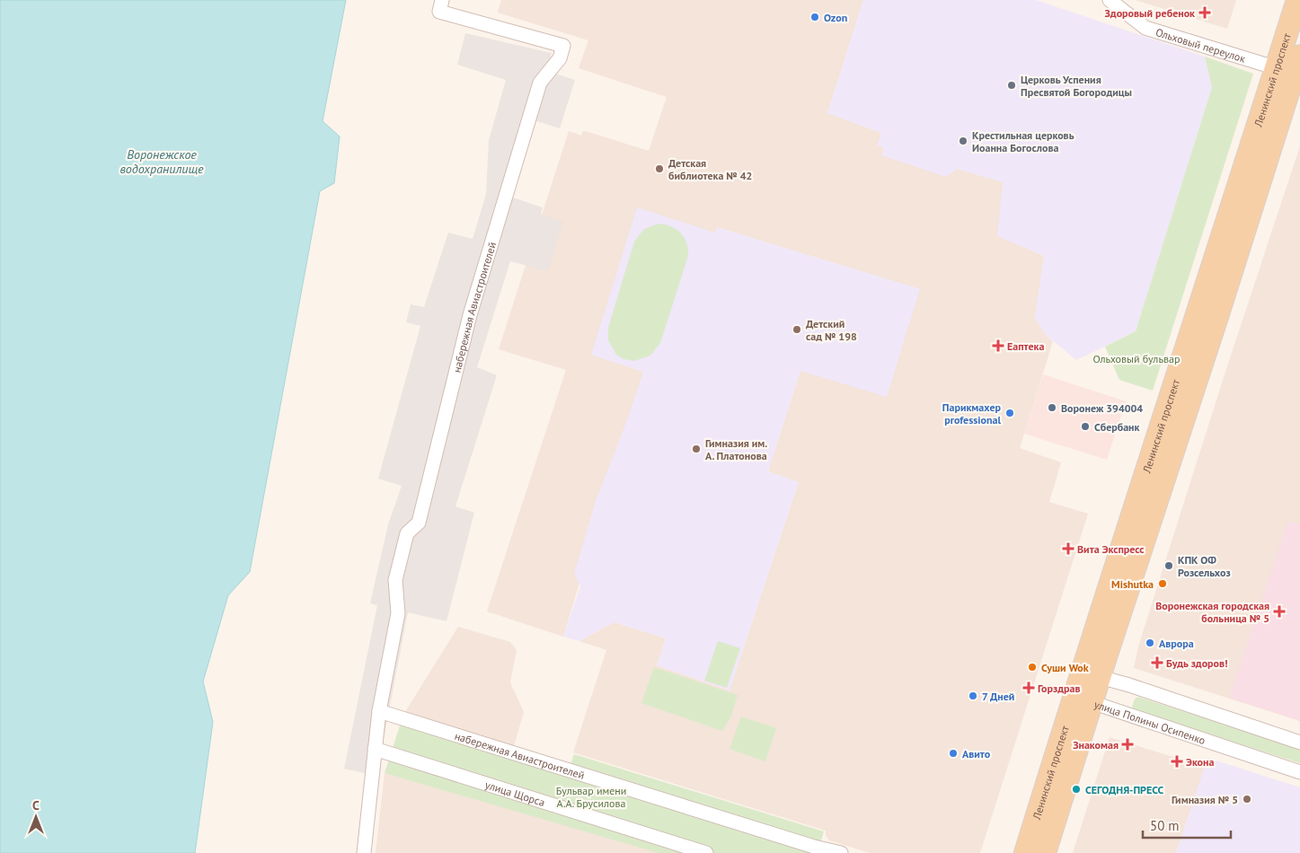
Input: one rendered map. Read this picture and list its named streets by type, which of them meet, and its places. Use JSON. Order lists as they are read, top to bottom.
{
  "streets": {
    "main road": ["Ленинский проспект"],
    "street": [
      "Ольховый переулок",
      "набережная Авиастроителей",
      "улица Полины Осипенко",
      "улица Щорса"
    ]
  },
  "crossings": [
    ["Ольховый переулок", "Ленинский проспект"],
    ["Ленинский проспект", "улица Полины Осипенко"],
    ["набережная Авиастроителей", "улица Щорса"]
  ],
  "water": ["Воронежское водохранилище"],
  "parks": ["Ольховый бульвар", "Бульвар имени А.А. Брусилова"],
  "places": {
    "health": [
      "Здоровый ребенок",
      "Еаптека",
      "Вита Экспресс",
      "Воронежская городская больница № 5",
      "Будь здоров!",
      "Горздрав",
      "Знакомая",
      "Экона"
    ],
    "other": [
      "Ozon",
      "Церковь Успения Пресвятой Богородицы",
      "Крестильная церковь Иоанна Богослова",
      "Детская библиотека № 42",
      "Детский сад № 198",
      "Воронеж 394004",
      "Парикмахер professional",
      "Сбербанк",
      "Гимназия им. А. Платонова",
      "КПК ОФ Розсельхоз",
      "Mishutka",
      "Аврора",
      "Суши Wok",
      "7 Дней",
      "Авито",
      "СЕГОДНЯ-ПРЕСС",
      "Гимназия № 5"
    ]
  },
  "scale_bar": "50 m",
  "north": "top"
}
